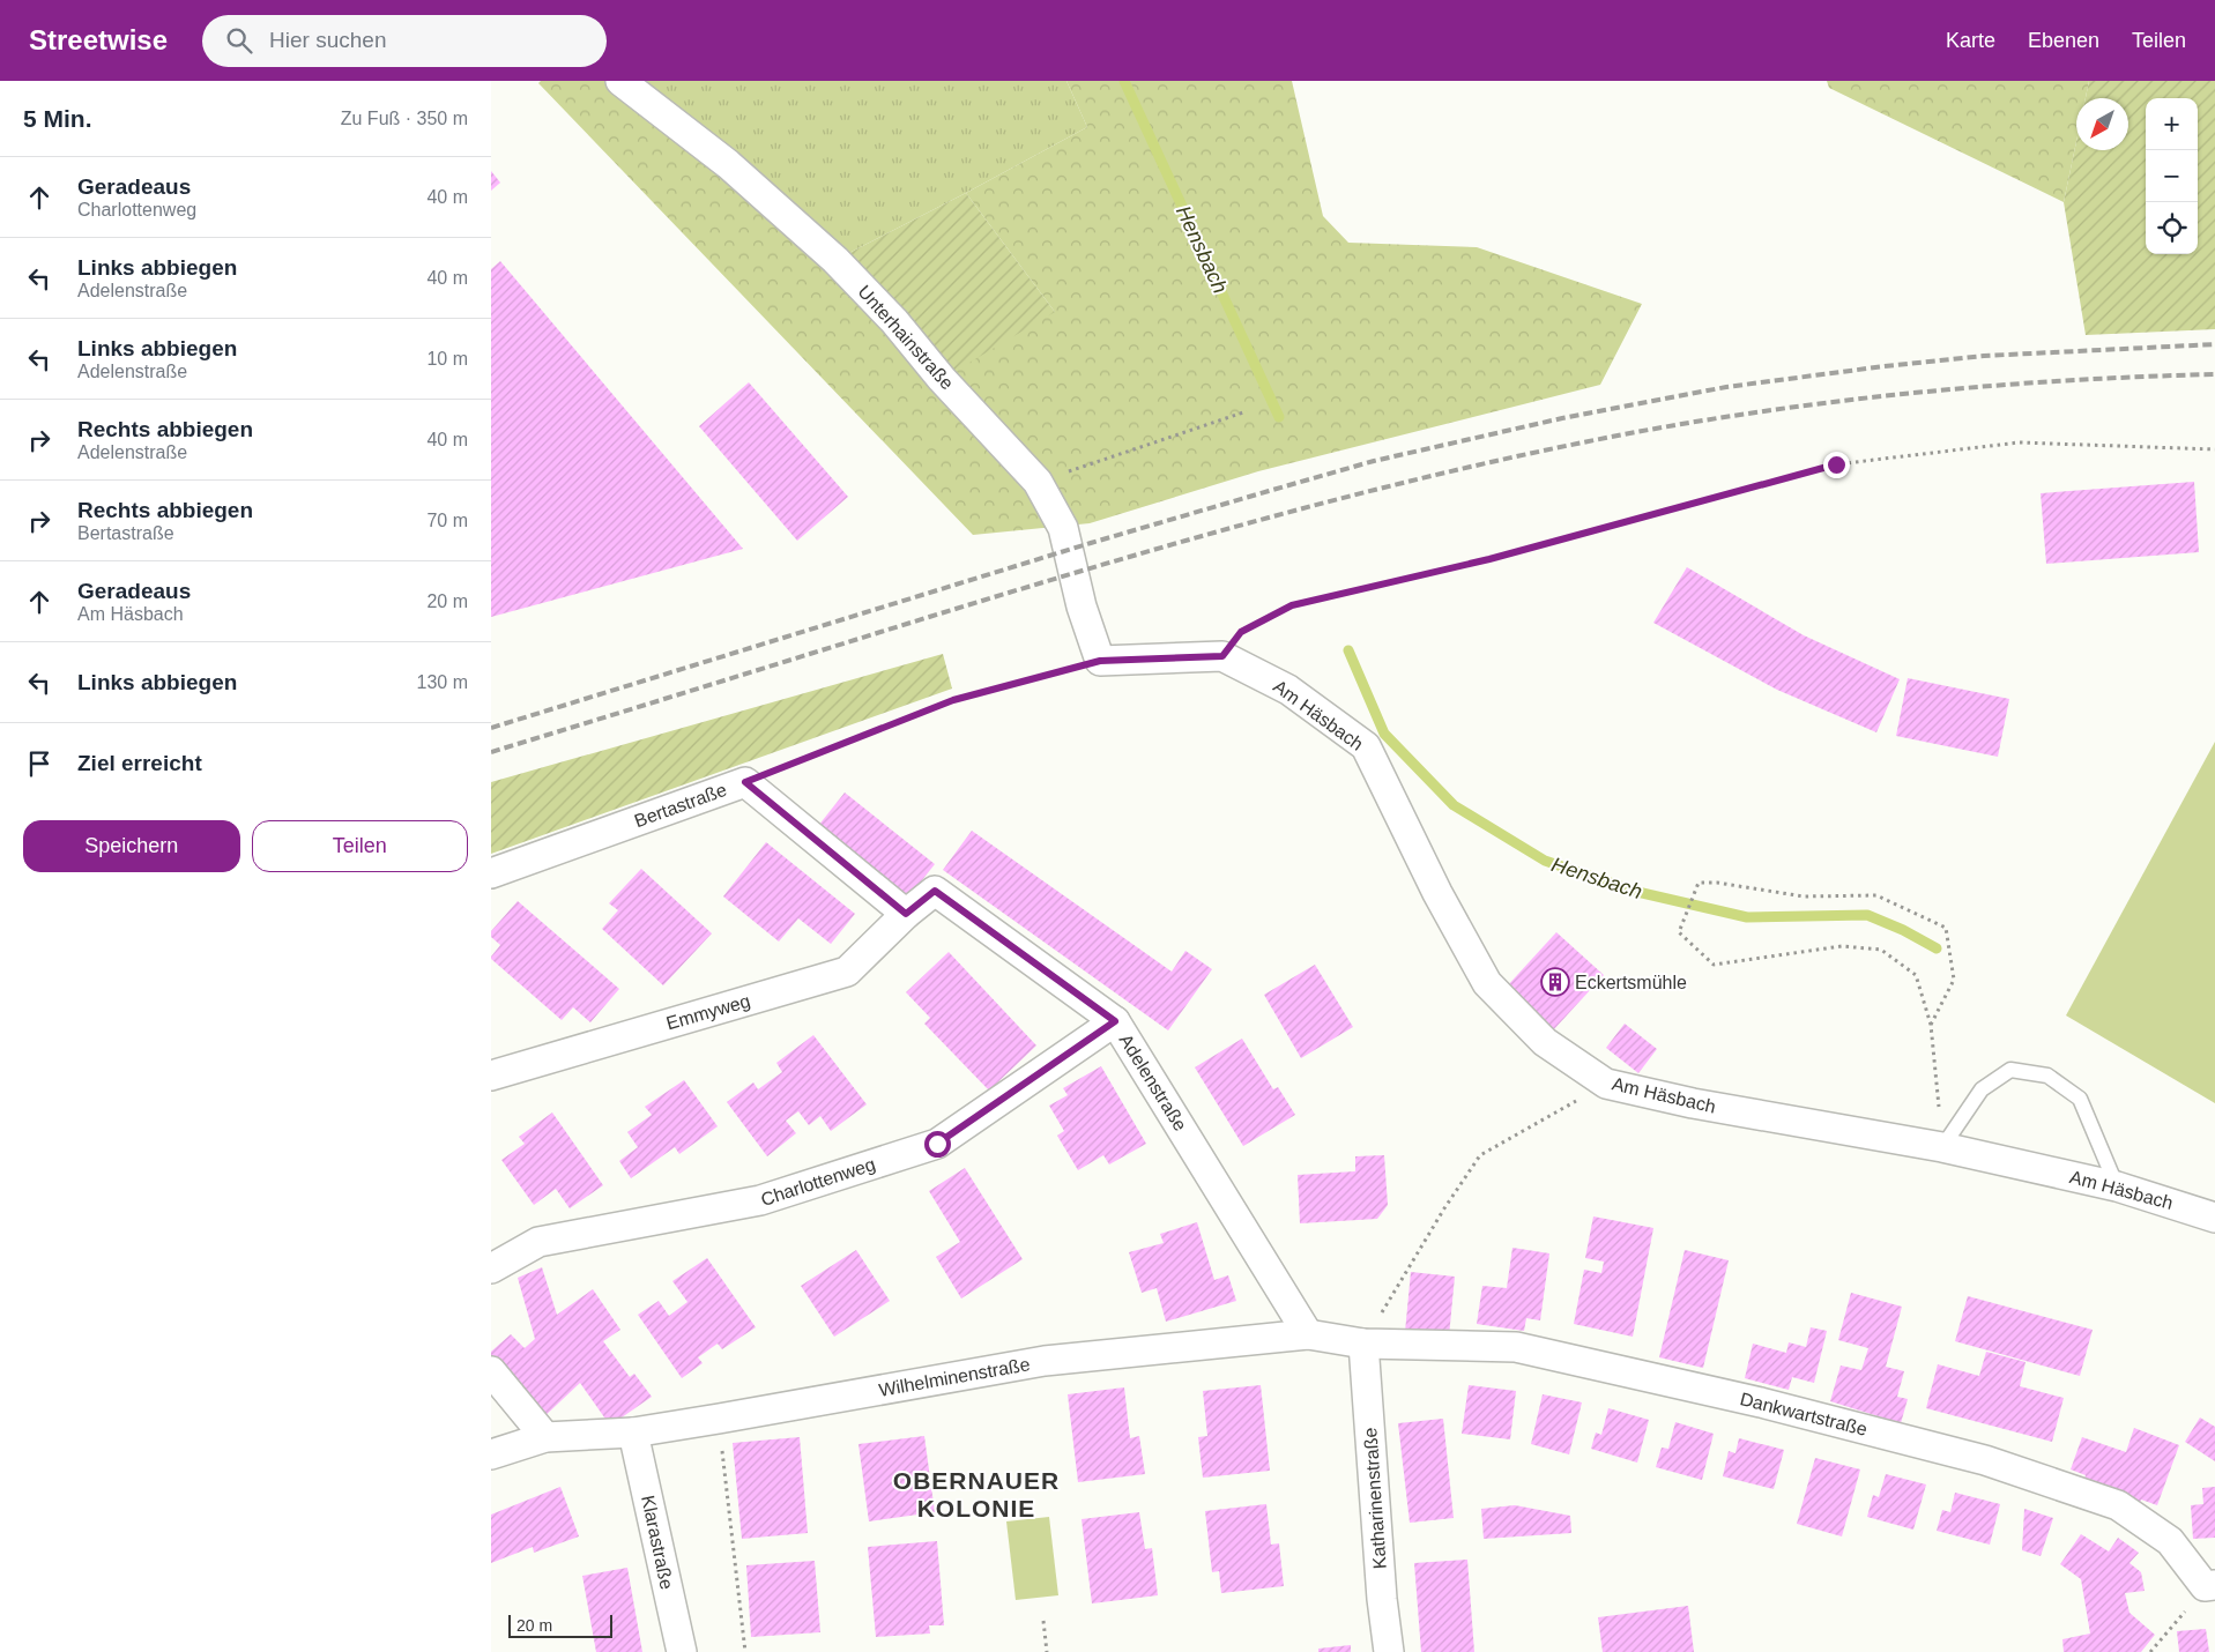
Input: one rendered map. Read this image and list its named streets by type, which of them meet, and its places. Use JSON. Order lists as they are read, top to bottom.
{
  "streets": {
    "street": [
      "Unterhainstraße",
      "Am Häsbach",
      "Bertastraße",
      "Emmyweg",
      "Adelenstraße",
      "Charlottenweg",
      "Wilhelminenstraße",
      "Dankwartstraße",
      "Katharinenstraße",
      "Klarastraße"
    ]
  },
  "crossings": [
    ["Unterhainstraße", "Am Häsbach"],
    ["Unterhainstraße", "Bertastraße"],
    ["Am Häsbach", "Bertastraße"],
    ["Emmyweg", "Adelenstraße"],
    ["Adelenstraße", "Charlottenweg"],
    ["Adelenstraße", "Wilhelminenstraße"],
    ["Wilhelminenstraße", "Dankwartstraße"],
    ["Wilhelminenstraße", "Katharinenstraße"],
    ["Wilhelminenstraße", "Klarastraße"],
    ["Dankwartstraße", "Katharinenstraße"]
  ],
  "districts": ["OBERNAUER KOLONIE"],
  "water": ["Hensbach"],
  "places": {
    "building": ["Eckertsmühle"]
  },
  "scale_bar": "20 m",
  "north": "bottom left",
  "page": {
    "header": "Streetwise",
    "search": "Hier suchen",
    "nav": ["Karte", "Ebenen", "Teilen"],
    "heading": ["5 Min.", "Zu Fuß · 350 m"],
    "map_buttons": ["+", "−"],
    "list": [
      ["Geradeaus", "Charlottenweg", "40 m"],
      ["Links abbiegen", "Adelenstraße", "40 m"],
      ["Links abbiegen", "Adelenstraße", "10 m"],
      ["Rechts abbiegen", "Adelenstraße", "40 m"],
      ["Rechts abbiegen", "Bertastraße", "70 m"],
      ["Geradeaus", "Am Häsbach", "20 m"],
      ["Links abbiegen", "130 m"],
      "Ziel erreicht"
    ],
    "buttons": ["Speichern", "Teilen"],
    "scale": "20 m"
  }
}
